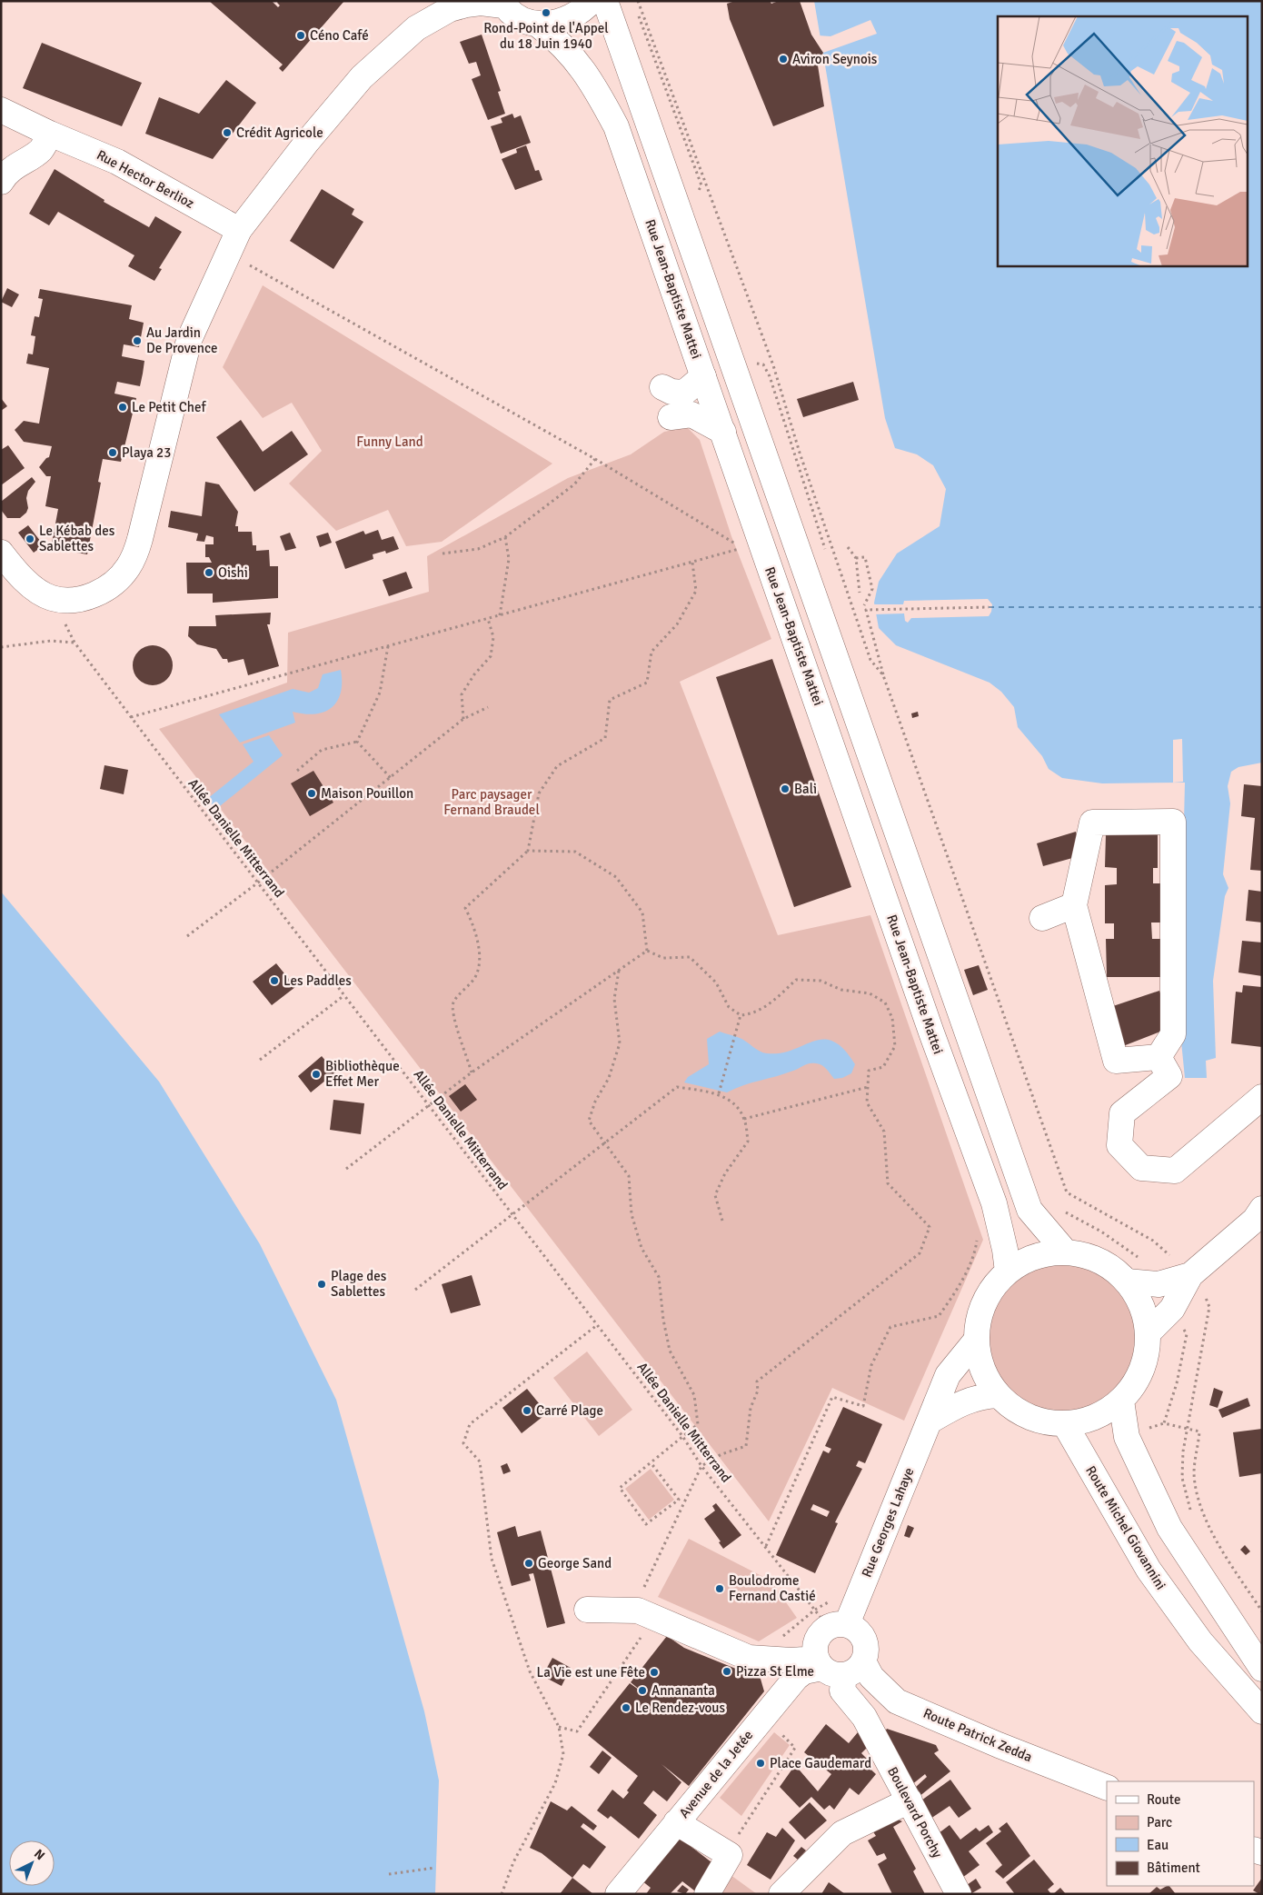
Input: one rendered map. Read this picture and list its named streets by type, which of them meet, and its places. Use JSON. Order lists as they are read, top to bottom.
{
  "streets": {
    "main road": [
      "Rue Hector Berlioz",
      "Rue Jean-Baptiste Mattei",
      "Rue Georges Lahaye",
      "Route Michel Giovannini",
      "Route Patrick Zedda",
      "Avenue de la Jetée",
      "Boulevard Porchy"
    ],
    "path": ["Allée Danielle Mitterrand"]
  },
  "crossings": [
    ["Allée Danielle Mitterrand", "Rue Georges Lahaye"],
    ["Rue Georges Lahaye", "Route Patrick Zedda"],
    ["Rue Georges Lahaye", "Avenue de la Jetée"],
    ["Rue Georges Lahaye", "Boulevard Porchy"],
    ["Route Patrick Zedda", "Avenue de la Jetée"],
    ["Route Patrick Zedda", "Boulevard Porchy"],
    ["Avenue de la Jetée", "Boulevard Porchy"]
  ],
  "parks": ["Funny Land", "Parc paysager Fernand Braudel"],
  "places": [
    "Rond-Point de l'Appel du 18 Juin 1940",
    "Céno Café",
    "Aviron Seynois",
    "Crédit Agricole",
    "Au Jardin De Provence",
    "Le Petit Chef",
    "Playa 23",
    "Le Kébab des Sablettes",
    "Oishi",
    "Bali",
    "Maison Pouillon",
    "Les Paddles",
    "Bibliothèque Effet Mer",
    "Plage des Sablettes",
    "Carré Plage",
    "George Sand",
    "Boulodrome Fernand Castié",
    "Pizza St Elme",
    "La Vie est une Fête",
    "Annananta",
    "Le Rendez-vous",
    "Place Gaudemard"
  ],
  "legend": [
    "Route",
    "Parc",
    "Eau",
    "Bâtiment"
  ],
  "north": "top right"
}
